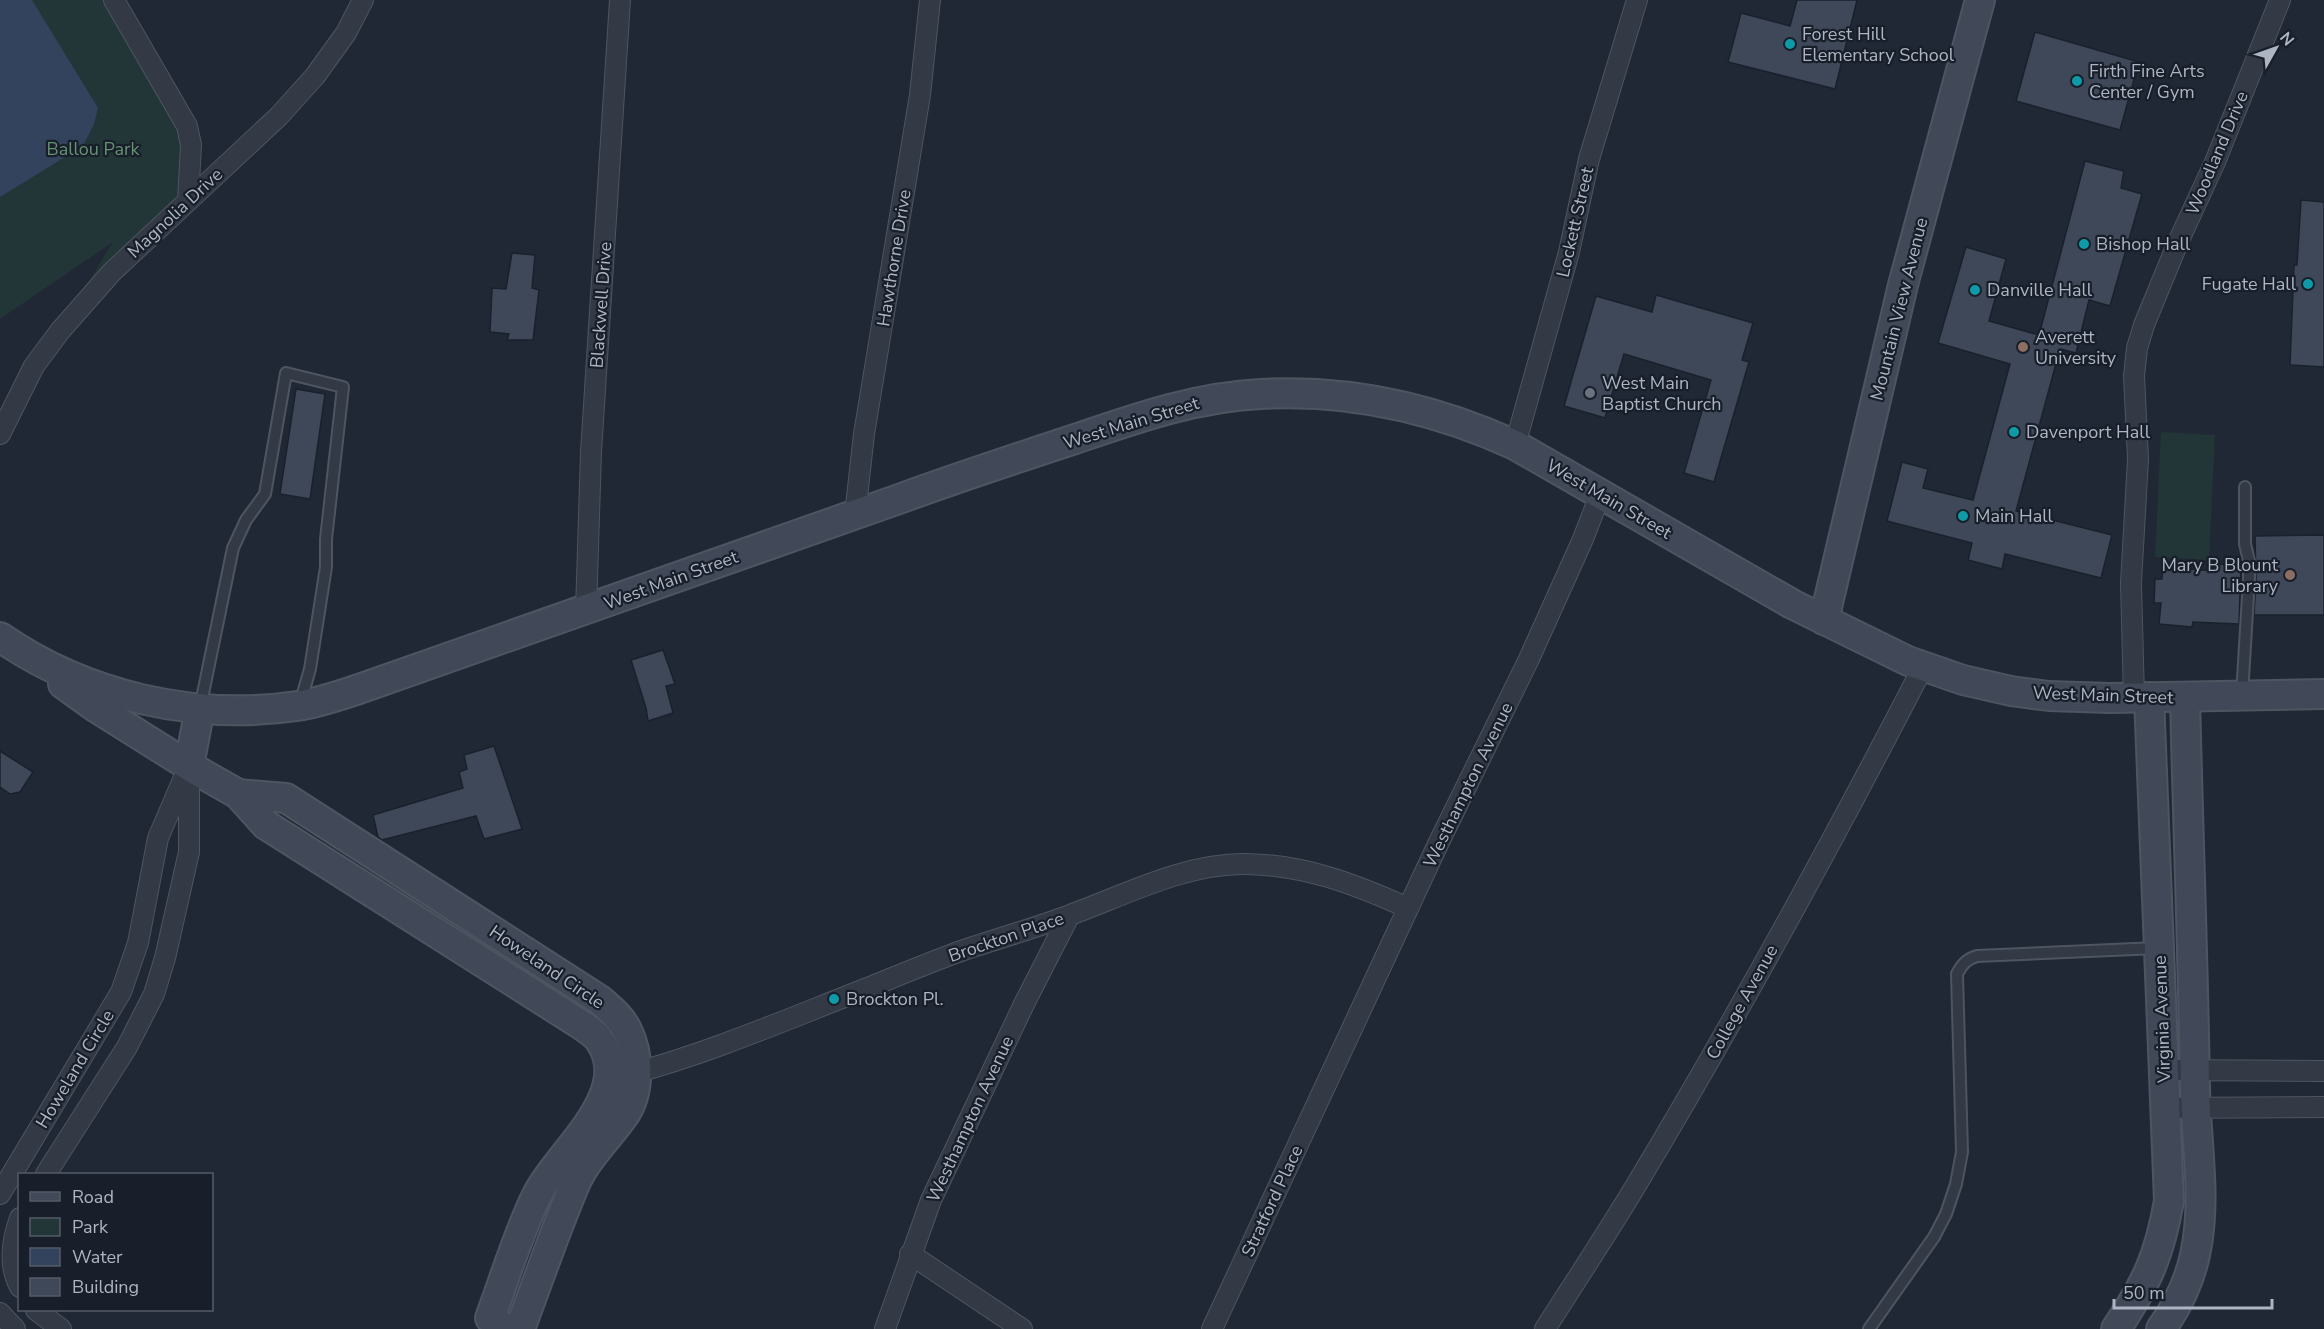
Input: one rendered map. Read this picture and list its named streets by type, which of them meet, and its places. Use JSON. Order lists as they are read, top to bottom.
{
  "streets": {
    "street": [
      "Woodland Drive",
      "Magnolia Drive",
      "Lockett Street",
      "Hawthorne Drive",
      "Blackwell Drive",
      "Mountain View Avenue",
      "West Main Street",
      "Westhampton Avenue",
      "Brockton Place",
      "Howeland Circle",
      "College Avenue",
      "Virginia Avenue",
      "Stratford Place"
    ]
  },
  "crossings": [
    ["Woodland Drive", "West Main Street"],
    ["Woodland Drive", "Virginia Avenue"],
    ["Lockett Street", "West Main Street"],
    ["Hawthorne Drive", "West Main Street"],
    ["Blackwell Drive", "West Main Street"],
    ["Mountain View Avenue", "West Main Street"],
    ["West Main Street", "Westhampton Avenue"],
    ["West Main Street", "Howeland Circle"],
    ["West Main Street", "College Avenue"],
    ["West Main Street", "Virginia Avenue"],
    ["Westhampton Avenue", "Brockton Place"],
    ["Westhampton Avenue", "Stratford Place"],
    ["Brockton Place", "Howeland Circle"]
  ],
  "parks": ["Ballou Park"],
  "places": [
    "Forest Hill Elementary School",
    "Firth Fine Arts Center / Gym",
    "Bishop Hall",
    "Fugate Hall",
    "Danville Hall",
    "Averett University",
    "West Main Baptist Church",
    "Davenport Hall",
    "Main Hall",
    "Mary B Blount Library",
    "Brockton Pl."
  ],
  "legend": [
    "Road",
    "Park",
    "Water",
    "Building"
  ],
  "scale_bar": "50 m",
  "north": "top right"
}
